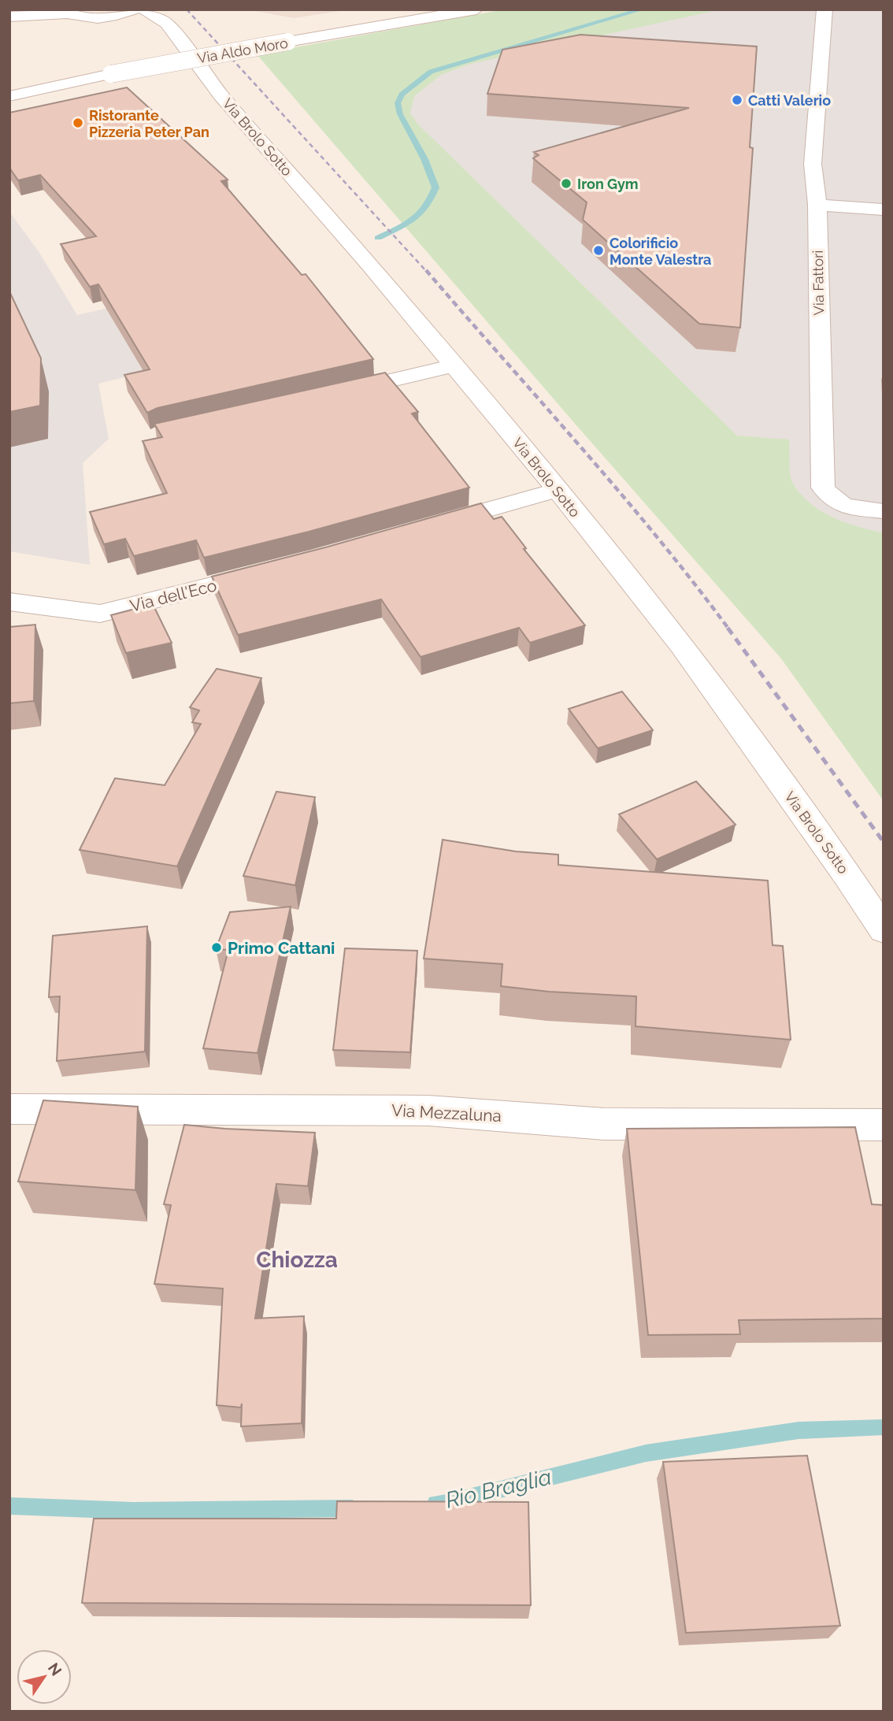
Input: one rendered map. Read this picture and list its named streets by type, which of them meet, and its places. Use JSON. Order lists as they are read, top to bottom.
{
  "streets": {
    "main road": [
      "Via Aldo Moro",
      "Via Brolo Sotto",
      "Via Fattori",
      "Via dell'Eco",
      "Via Mezzaluna"
    ]
  },
  "districts": ["Chiozza"],
  "water": ["Rio Braglia"],
  "places": [
    "Catti Valerio",
    "Ristorante Pizzeria Peter Pan",
    "Iron Gym",
    "Colorificio Monte Valestra",
    "Primo Cattani"
  ],
  "north": "top right"
}
